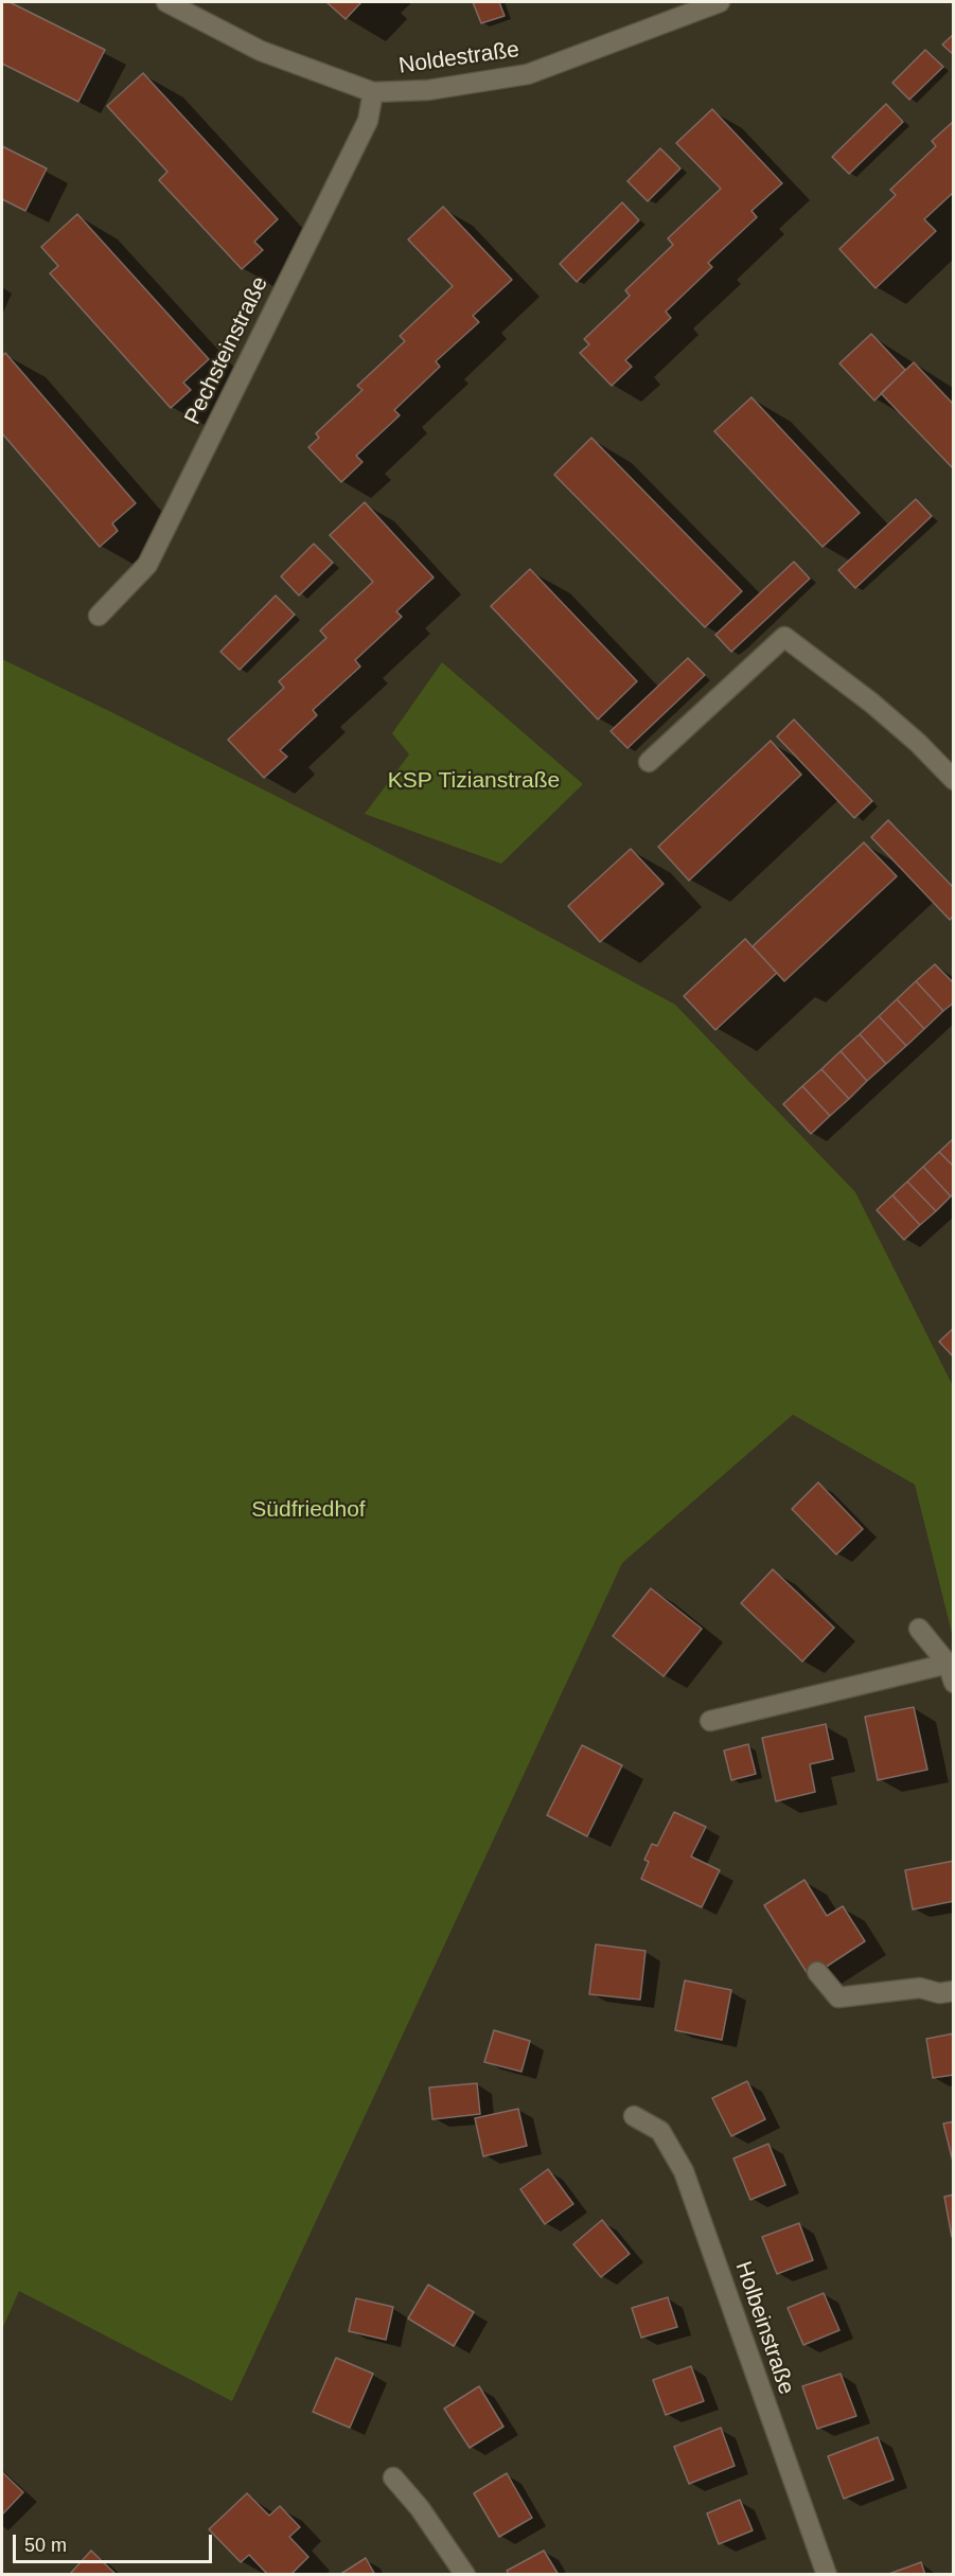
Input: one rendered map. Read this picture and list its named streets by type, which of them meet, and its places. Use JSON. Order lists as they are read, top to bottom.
{
  "streets": {
    "street": ["Noldestraße", "Pechsteinstraße", "Holbeinstraße"]
  },
  "crossings": [
    ["Noldestraße", "Pechsteinstraße"]
  ],
  "parks": ["KSP Tizianstraße", "Südfriedhof"],
  "scale_bar": "50 m"
}
